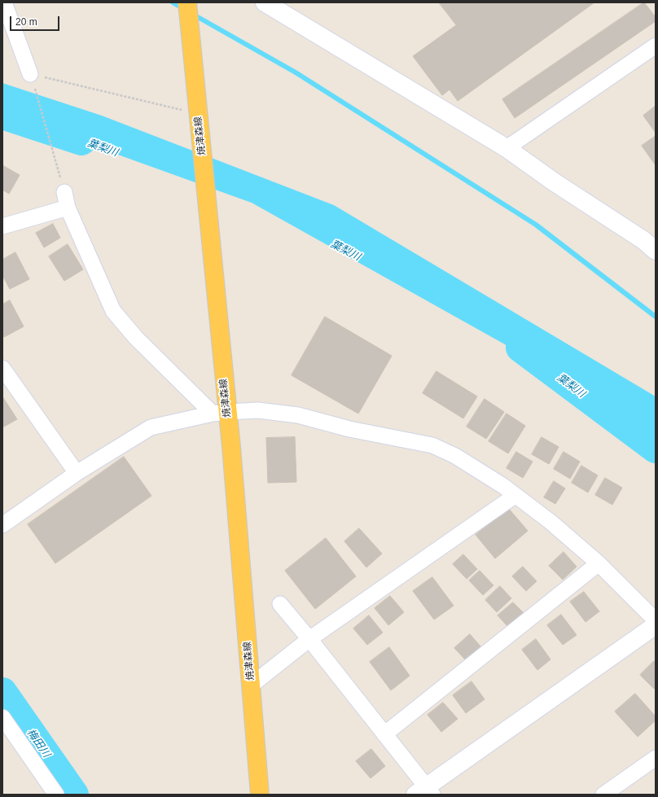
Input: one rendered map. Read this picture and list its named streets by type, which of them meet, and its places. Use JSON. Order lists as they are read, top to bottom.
{
  "streets": {
    "main road": ["焼津森線"]
  },
  "water": ["葉梨川", "梅田川"],
  "scale_bar": "20 m"
}
